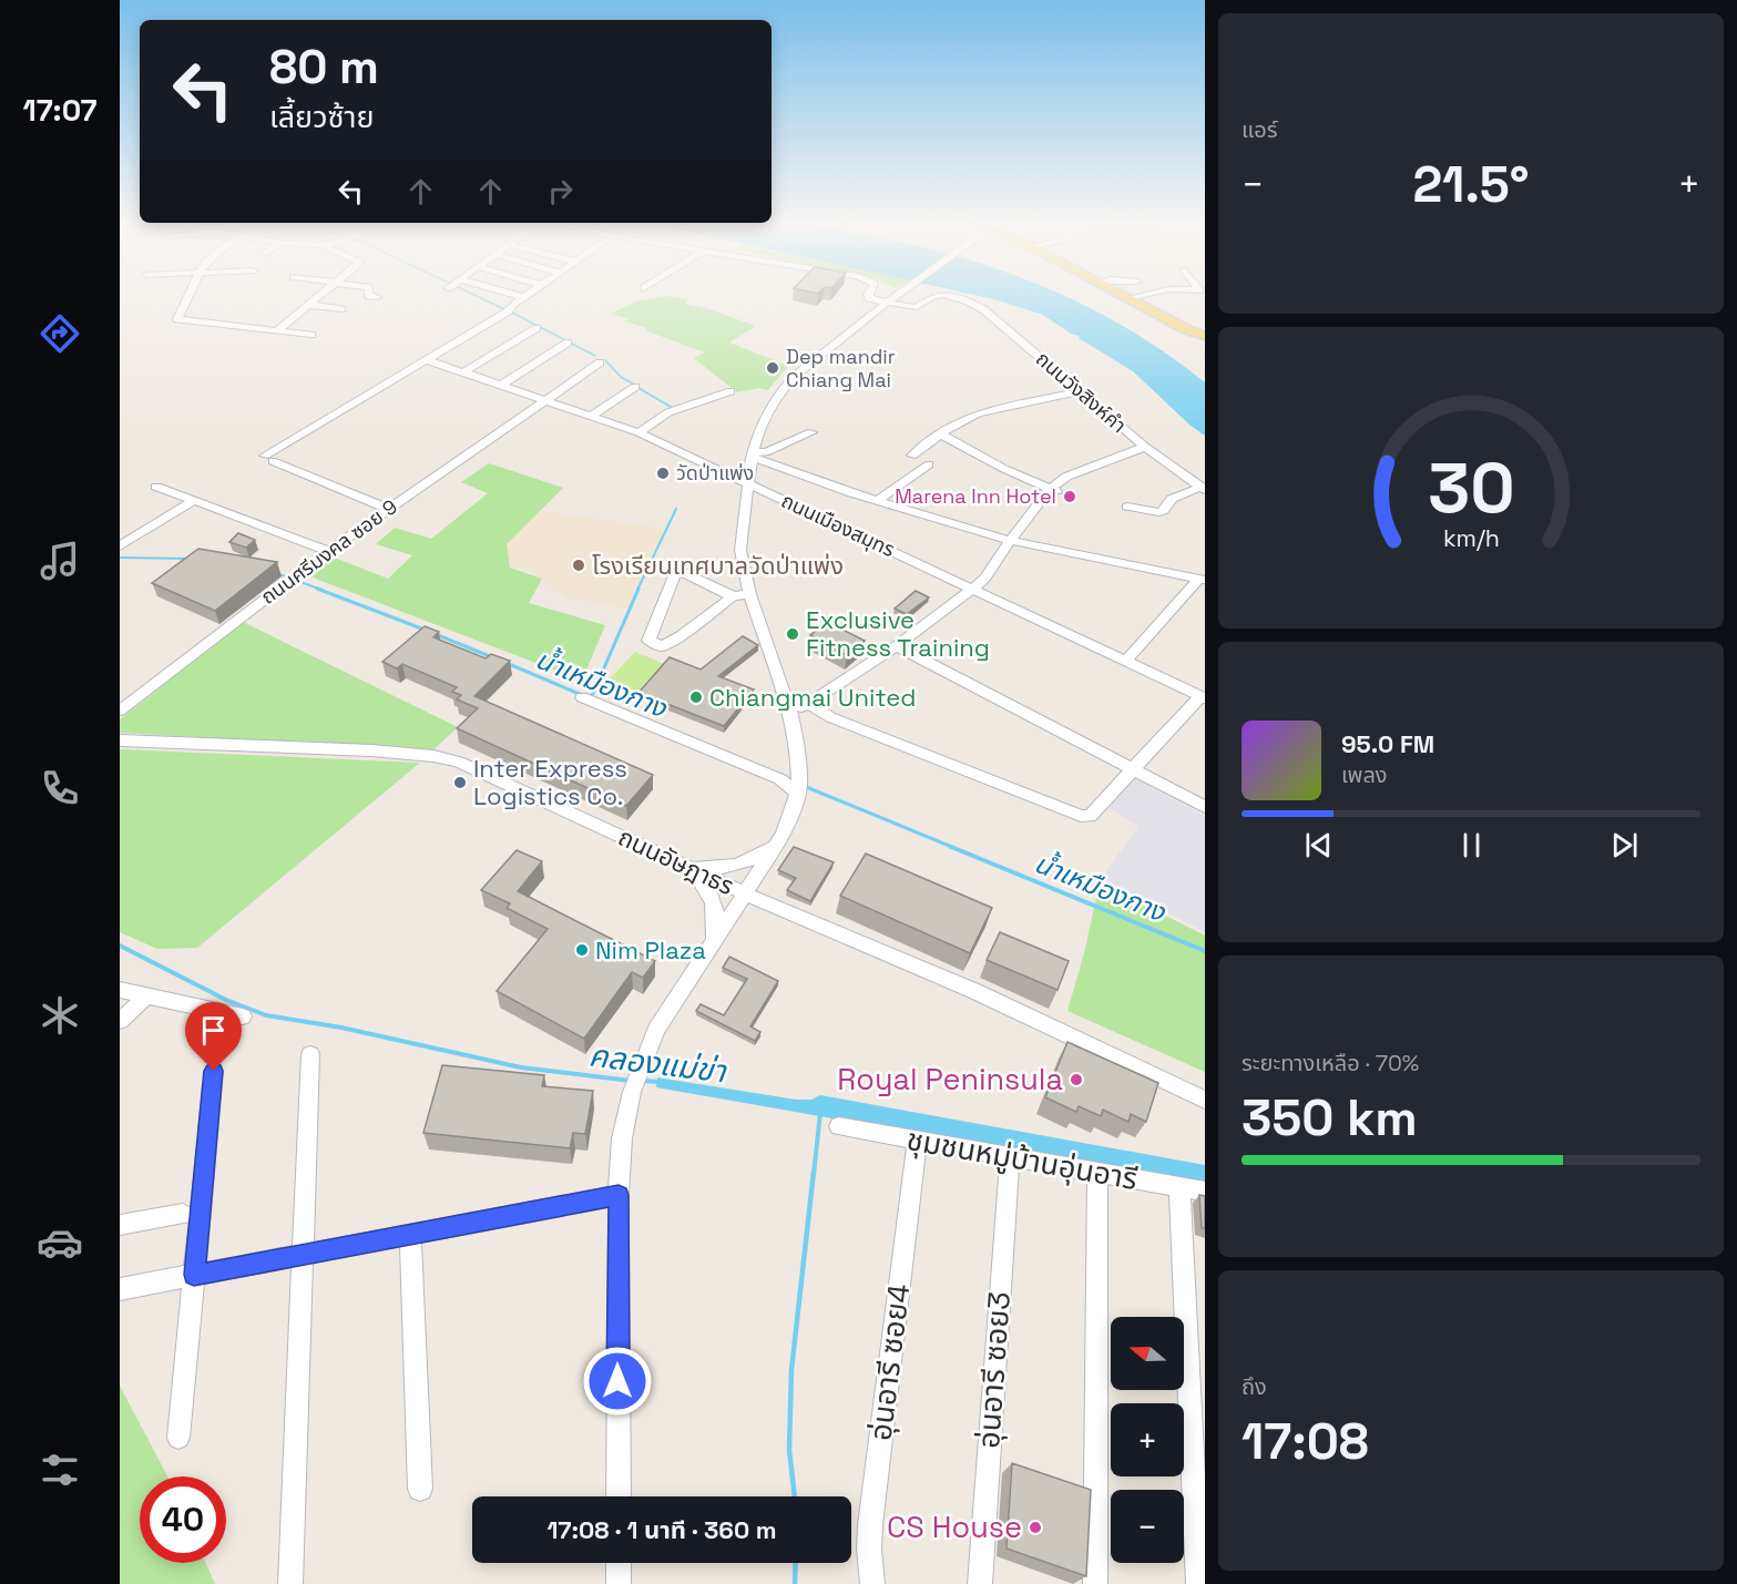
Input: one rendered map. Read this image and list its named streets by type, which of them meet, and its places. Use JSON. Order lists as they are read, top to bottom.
{
  "streets": {
    "street": [
      "ถนนวังสิงห์คำ",
      "ถนนเมืองสมุทร",
      "ถนนศรีมงคล ซอย 9",
      "ถนนอัษฎาธร",
      "ชุมชนหมู่บ้านอุ่นอารี",
      "อุ่นอารี ซอย4",
      "อุ่นอารี ซอย3"
    ]
  },
  "crossings": [
    ["ถนนเมืองสมุทร", "ถนนศรีมงคล ซอย 9"],
    ["ชุมชนหมู่บ้านอุ่นอารี", "อุ่นอารี ซอย4"],
    ["ชุมชนหมู่บ้านอุ่นอารี", "อุ่นอารี ซอย3"]
  ],
  "water": ["น้ำเหมืองกาง", "คลองแม่ข่า"],
  "places": [
    "Dep mandir Chiang Mai",
    "วัดป่าแพ่ง",
    "Marena Inn Hotel",
    "โรงเรียนเทศบาลวัดป่าแพ่ง",
    "Exclusive Fitness Training",
    "Chiangmai United",
    "Inter Express Logistics Co.",
    "Nim Plaza",
    "Royal Peninsula",
    "CS House"
  ],
  "north": "left",
  "page": {
    "tabs": "17:07",
    "tile": [
      "แอร์",
      ["ระยะทางเหลือ · 70%", "350 km"],
      ["ถึง", "17:08"]
    ],
    "turn": ["80 m", "เลี้ยวซ้าย"],
    "heat": ["−", "21.5°", "+"],
    "song": ["95.0 FM", "เพลง"],
    "map_buttons": ["+", "−"],
    "limit": "40",
    "trip": "17:08 · 1 นาที · 360 m",
    "gauge": ["30", "km/h"]
  }
}
